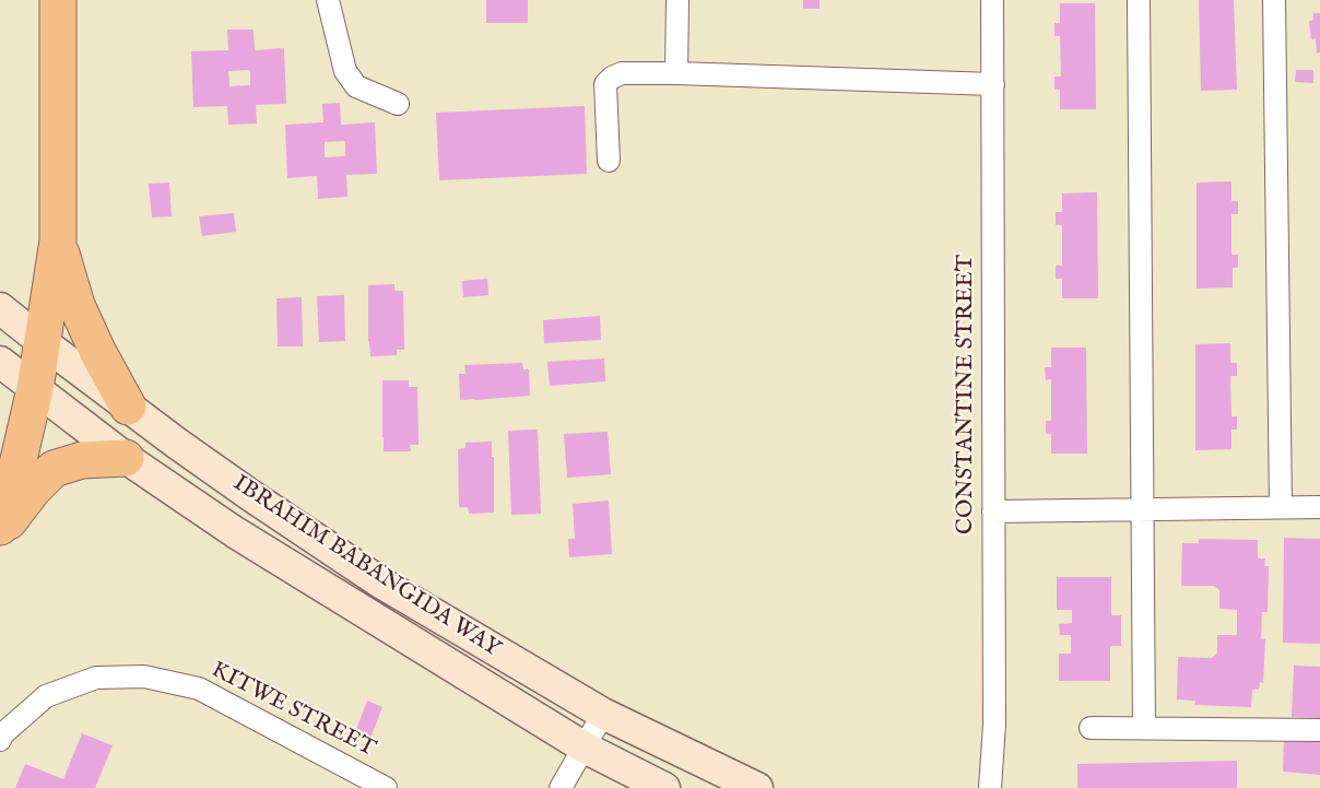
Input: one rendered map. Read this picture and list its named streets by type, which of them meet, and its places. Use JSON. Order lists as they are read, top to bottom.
{
  "streets": {
    "main road": ["IBRAHIM BABANGIDA WAY"],
    "street": ["CONSTANTINE STREET", "KITWE STREET"]
  }
}
